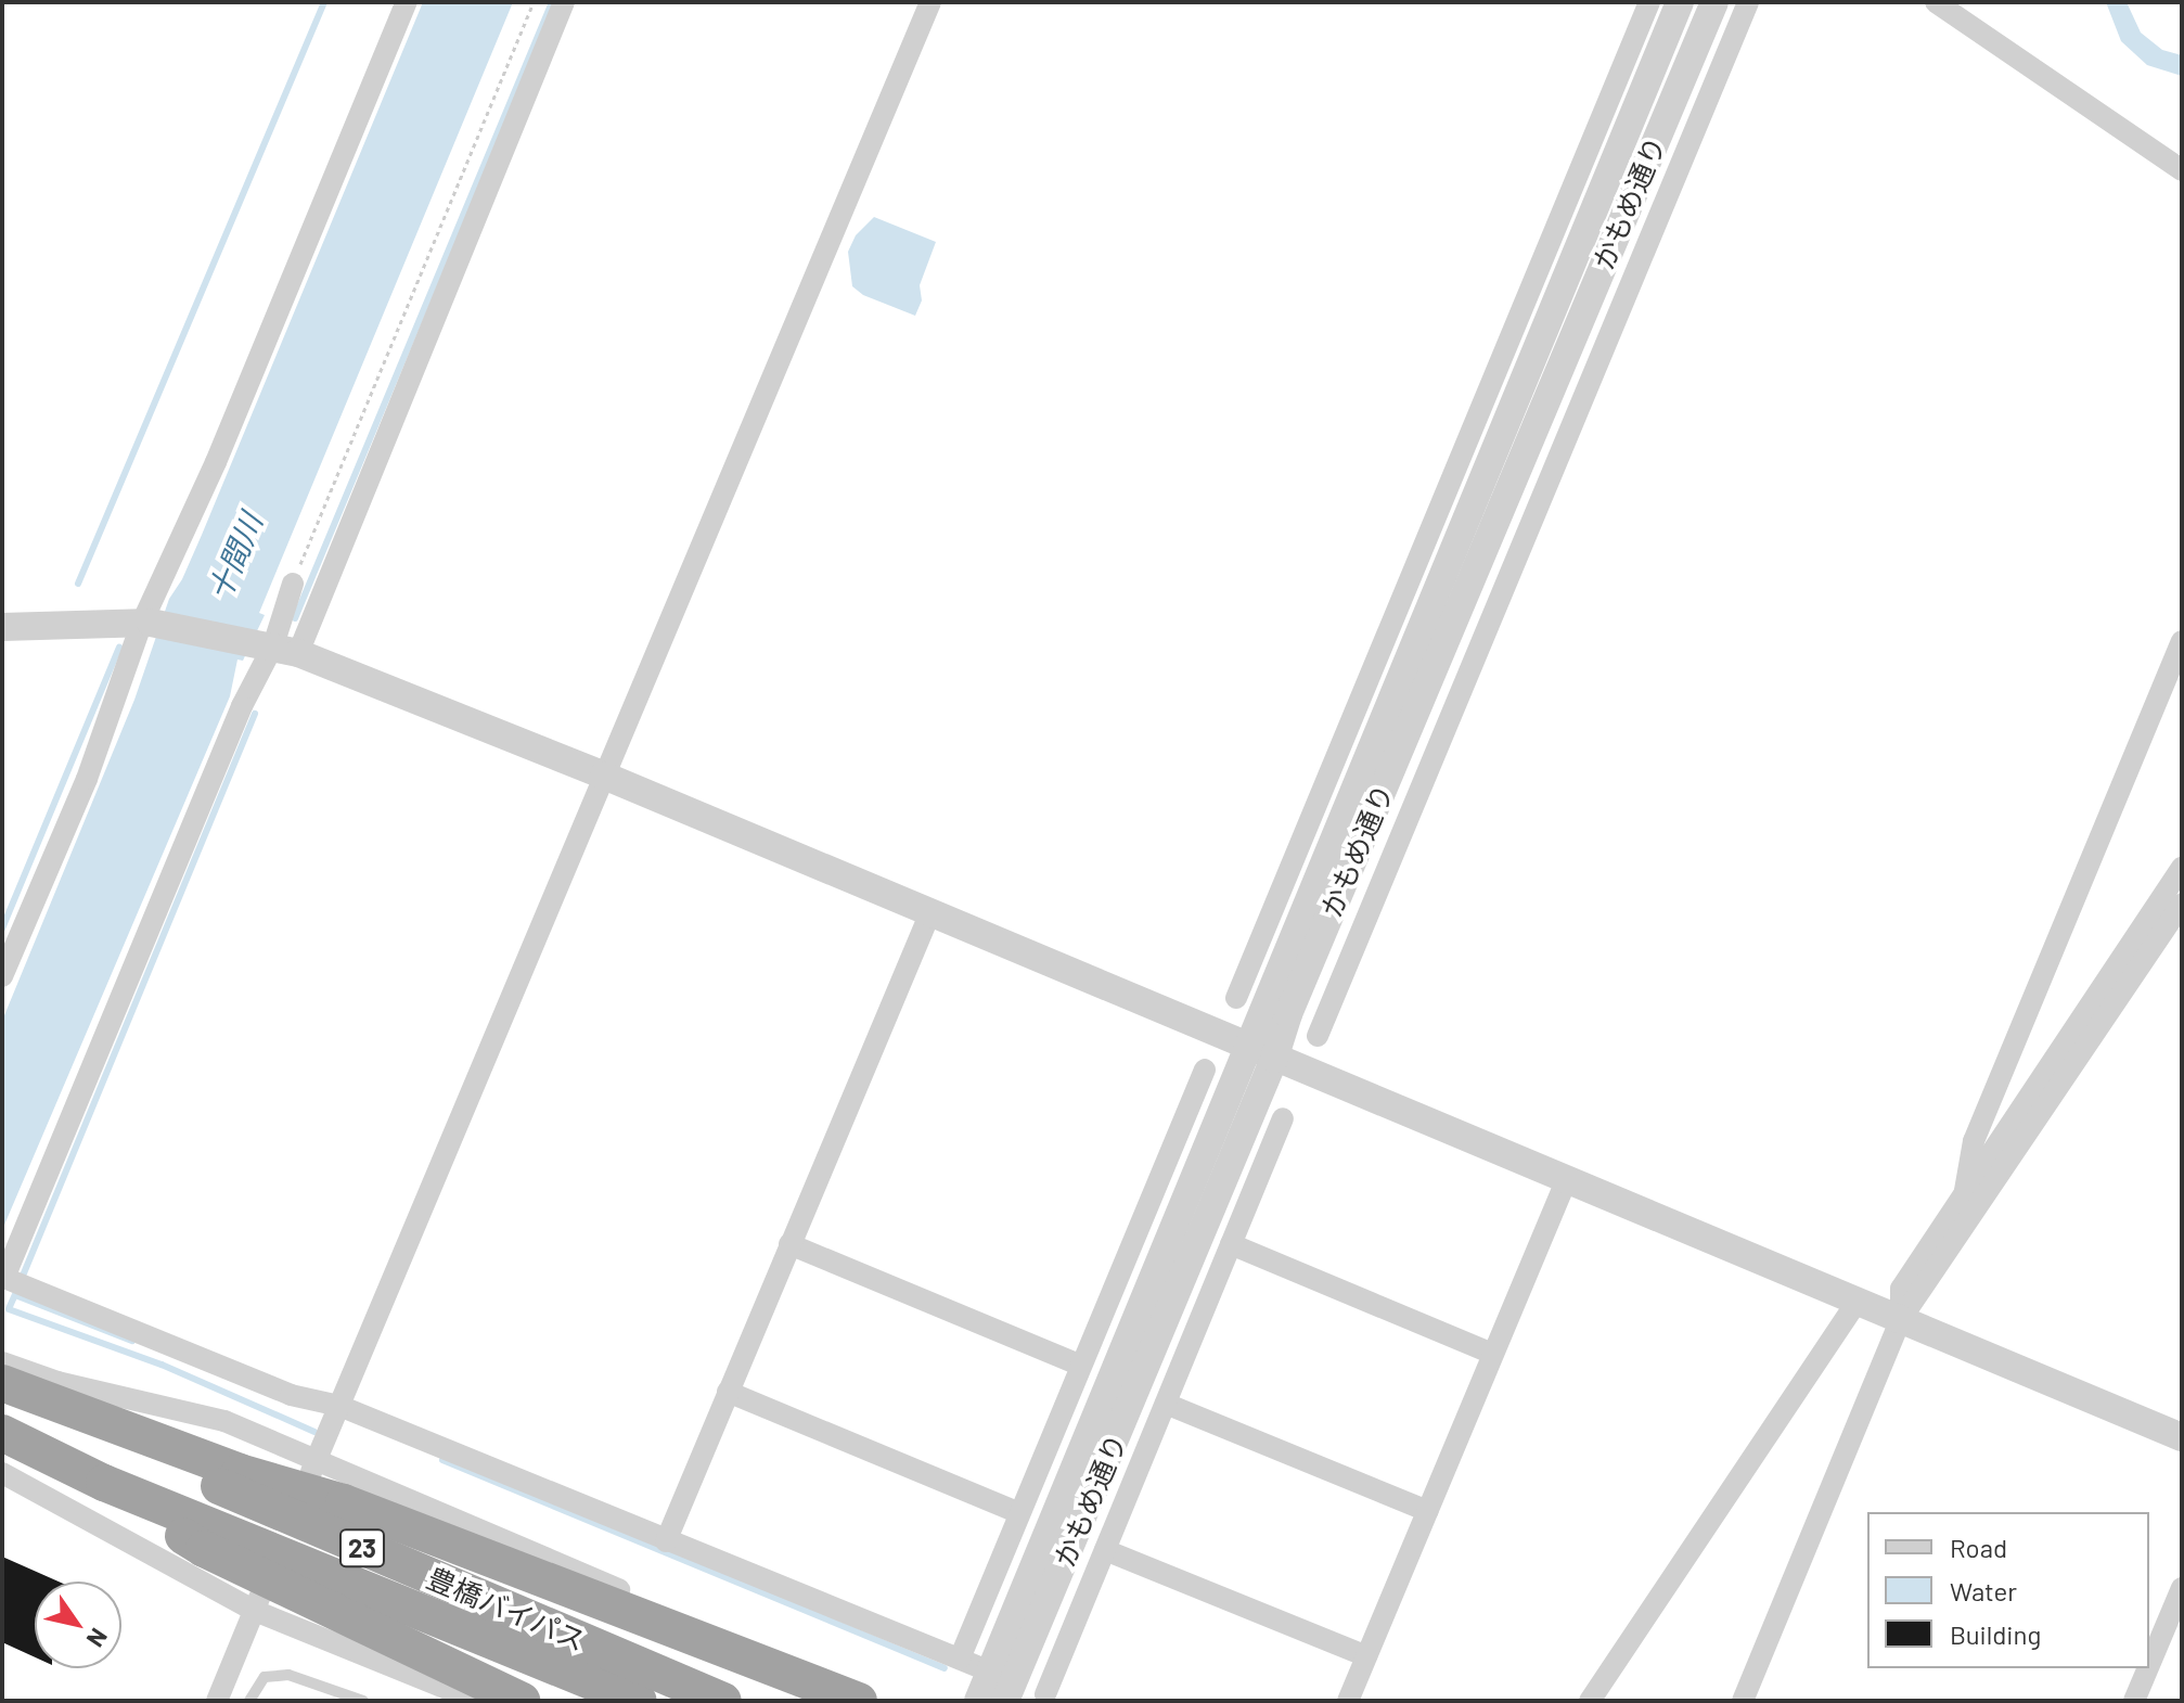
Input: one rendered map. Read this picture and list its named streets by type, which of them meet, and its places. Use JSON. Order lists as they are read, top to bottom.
{
  "streets": {
    "highway": ["23", "豊橋バイパス"],
    "street": ["かもめ通り"]
  },
  "water": ["十間川"],
  "legend": ["Road", "Water", "Building"],
  "north": "bottom right"
}
